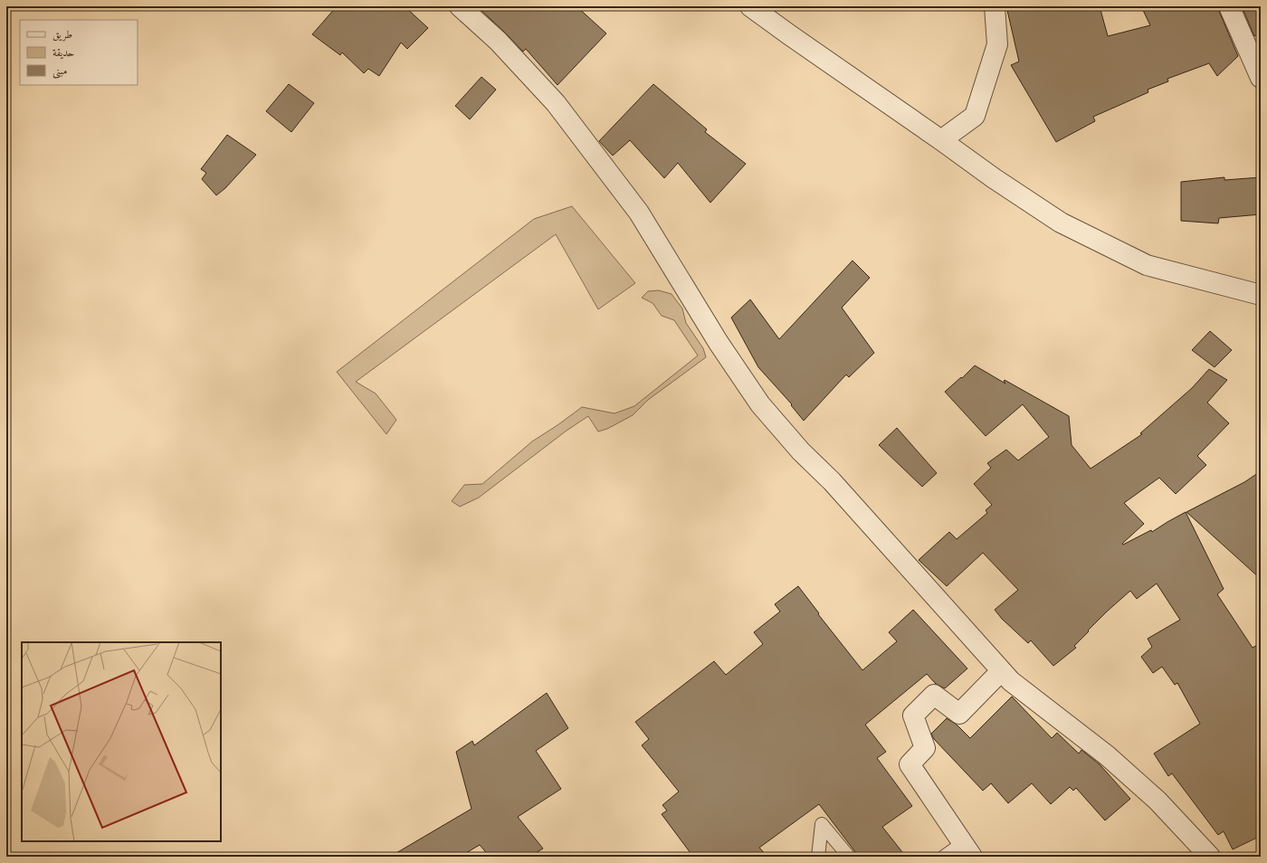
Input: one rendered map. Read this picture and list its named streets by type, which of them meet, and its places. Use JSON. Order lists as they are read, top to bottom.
{
  "legend": ["طريق", "حديقة", "مبنى"]
}
